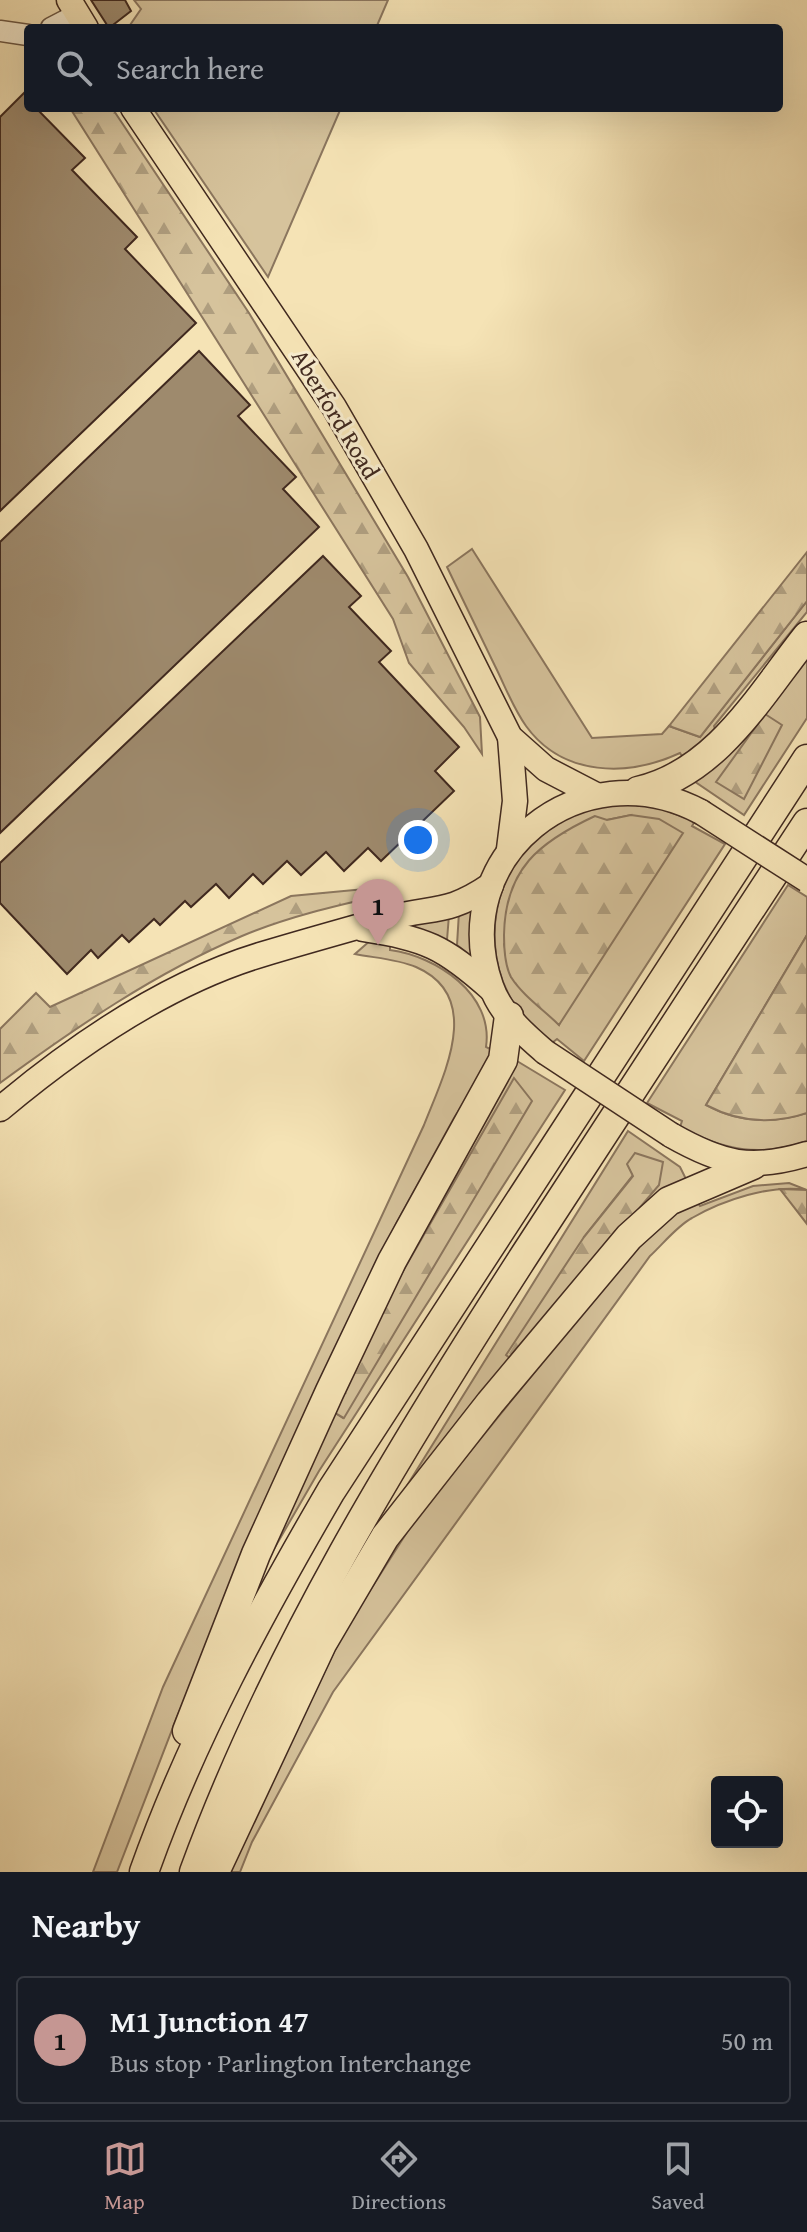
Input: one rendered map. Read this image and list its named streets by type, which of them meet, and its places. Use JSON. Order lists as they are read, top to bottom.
{
  "streets": {
    "main road": ["Aberford Road"]
  },
  "page": {
    "search": "Search here",
    "pins": "1",
    "heading": "Nearby",
    "list": [
      {
        "mark": "1",
        "name": "M1 Junction 47",
        "note": "Bus stop · Parlington Interchange",
        "value": "50 m"
      }
    ],
    "nav": ["Map", "Directions", "Saved"]
  }
}
